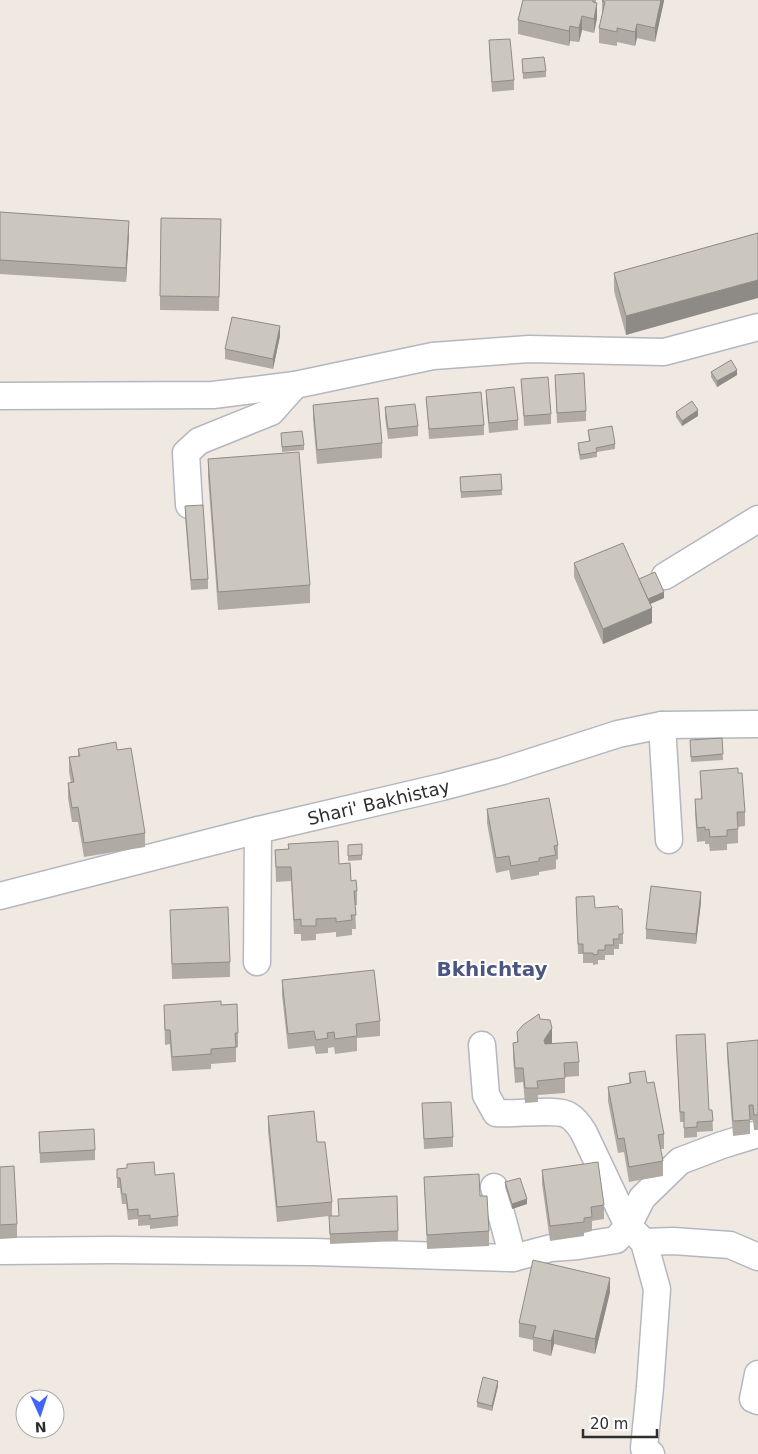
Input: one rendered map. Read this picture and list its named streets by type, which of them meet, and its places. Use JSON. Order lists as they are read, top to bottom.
{
  "streets": {
    "street": ["Shari' Bakhistay"]
  },
  "districts": ["Bkhichtay"],
  "scale_bar": "20 m",
  "north": "bottom"
}
